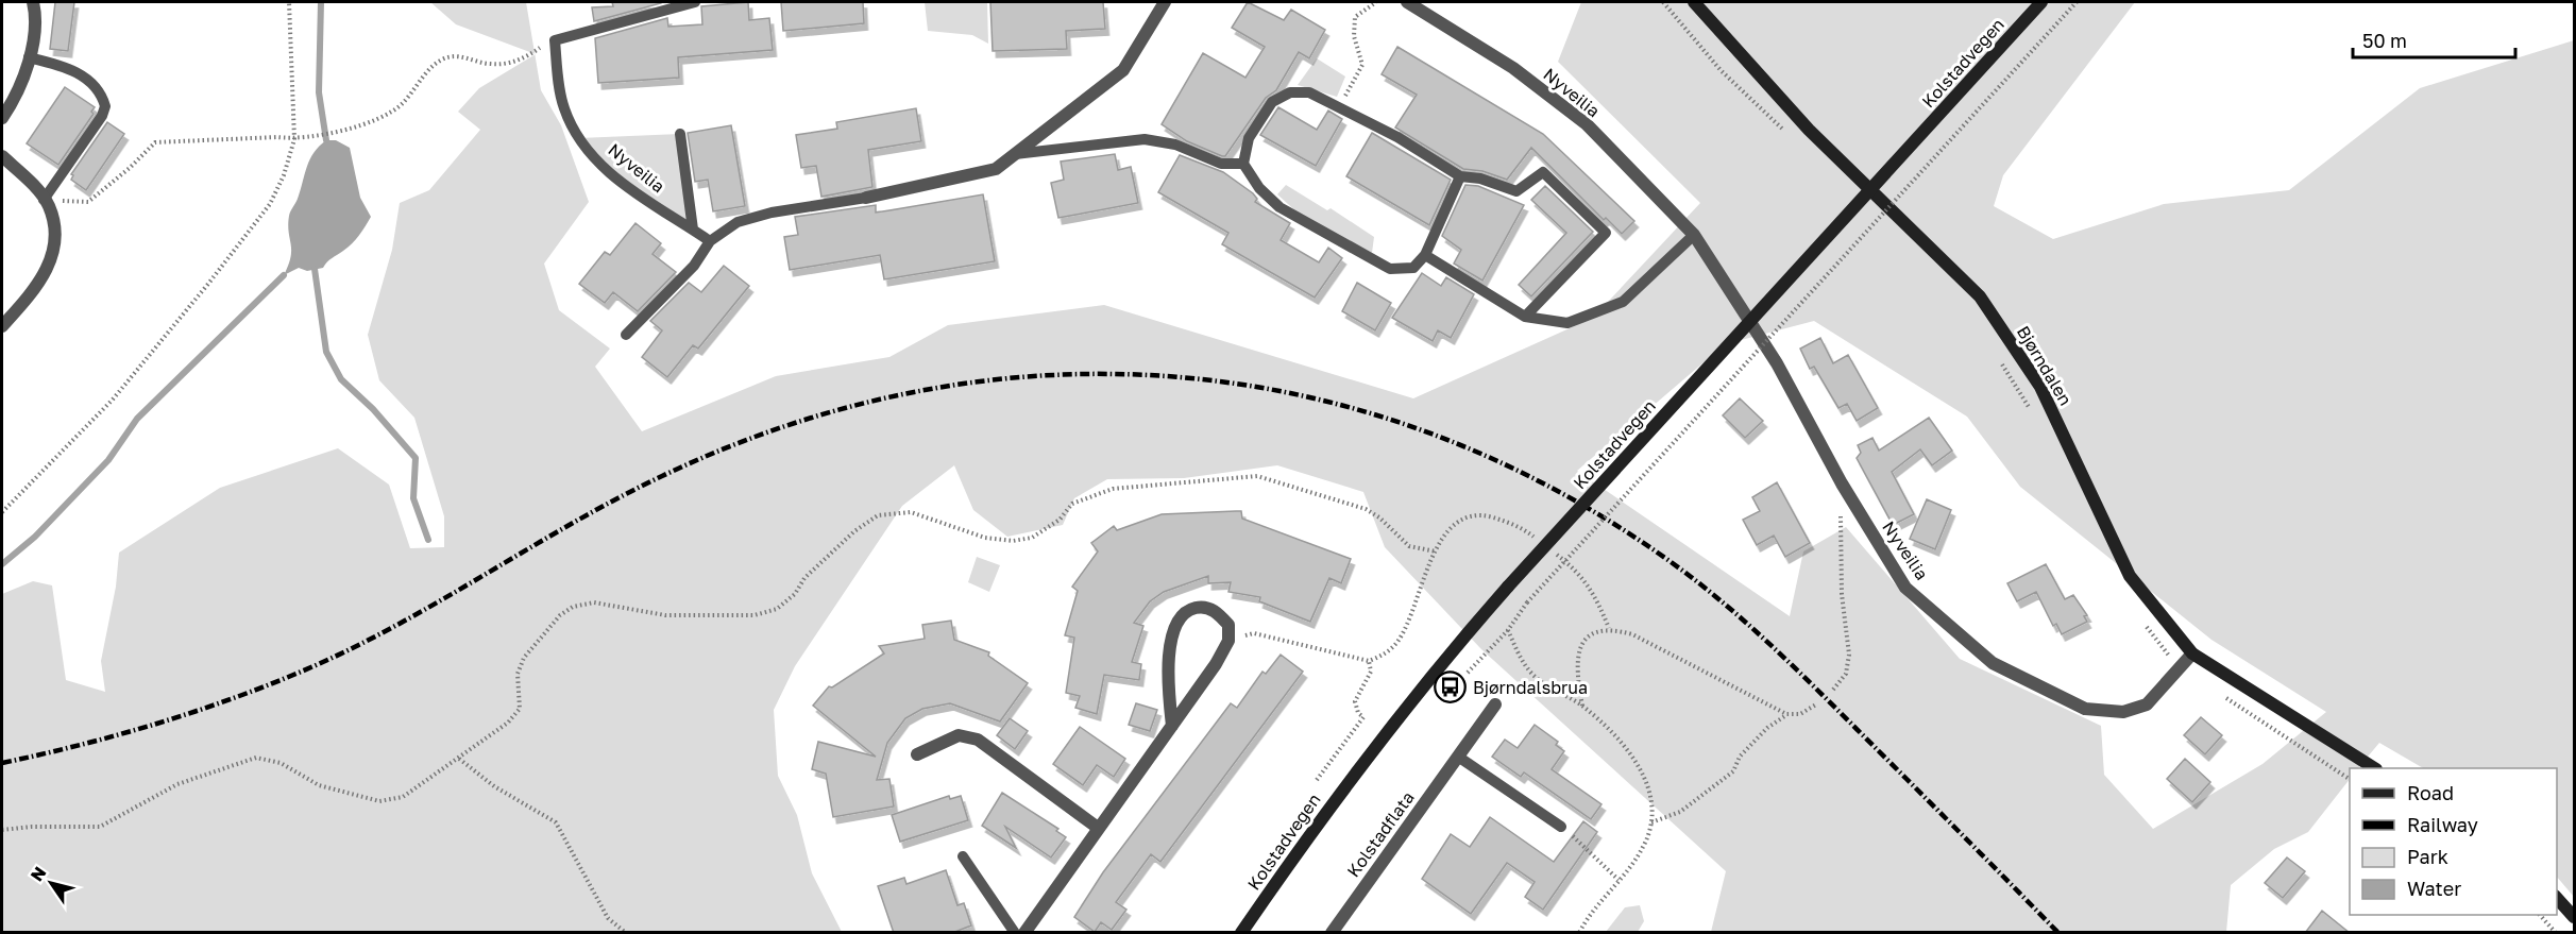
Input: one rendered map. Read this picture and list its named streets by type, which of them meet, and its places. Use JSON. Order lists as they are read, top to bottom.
{
  "streets": {
    "main road": ["Kolstadvegen", "Bjørndalen"],
    "street": ["Nyveilia", "Kolstadflata"]
  },
  "crossings": [
    ["Nyveilia", "Bjørndalen"]
  ],
  "places": {
    "bus stop": ["Bjørndalsbrua"]
  },
  "legend": [
    "Road",
    "Railway",
    "Park",
    "Water"
  ],
  "scale_bar": "50 m",
  "north": "top left"
}
